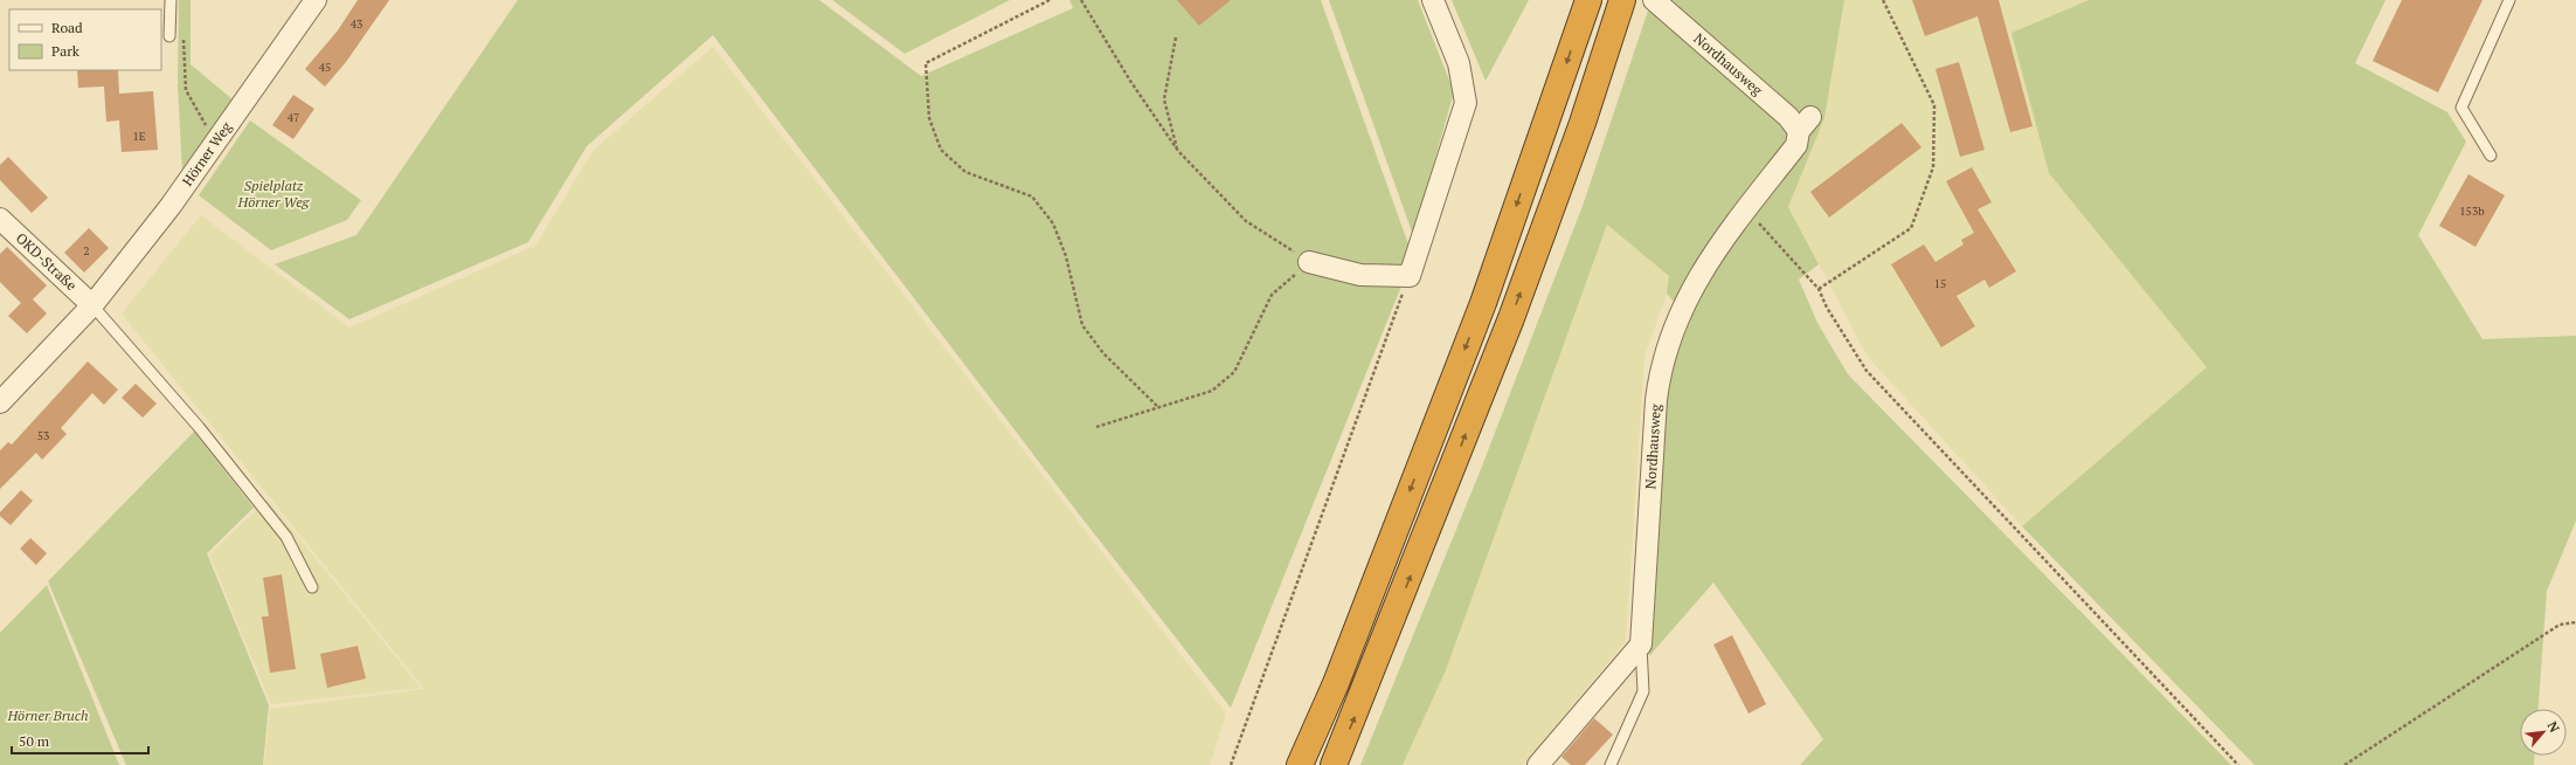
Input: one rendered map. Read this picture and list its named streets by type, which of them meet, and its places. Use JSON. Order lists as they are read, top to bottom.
{
  "streets": {
    "street": ["Nordhausweg", "Hörner Weg", "OKD-Straße"]
  },
  "crossings": [
    ["Hörner Weg", "OKD-Straße"]
  ],
  "parks": ["Spielplatz Hörner Weg", "Hörner Bruch"],
  "house_numbers": [
    "43",
    "45",
    "47",
    "1E",
    "153b",
    "2",
    "15",
    "53"
  ],
  "legend": ["Road", "Park"],
  "scale_bar": "50 m",
  "north": "top right"
}
